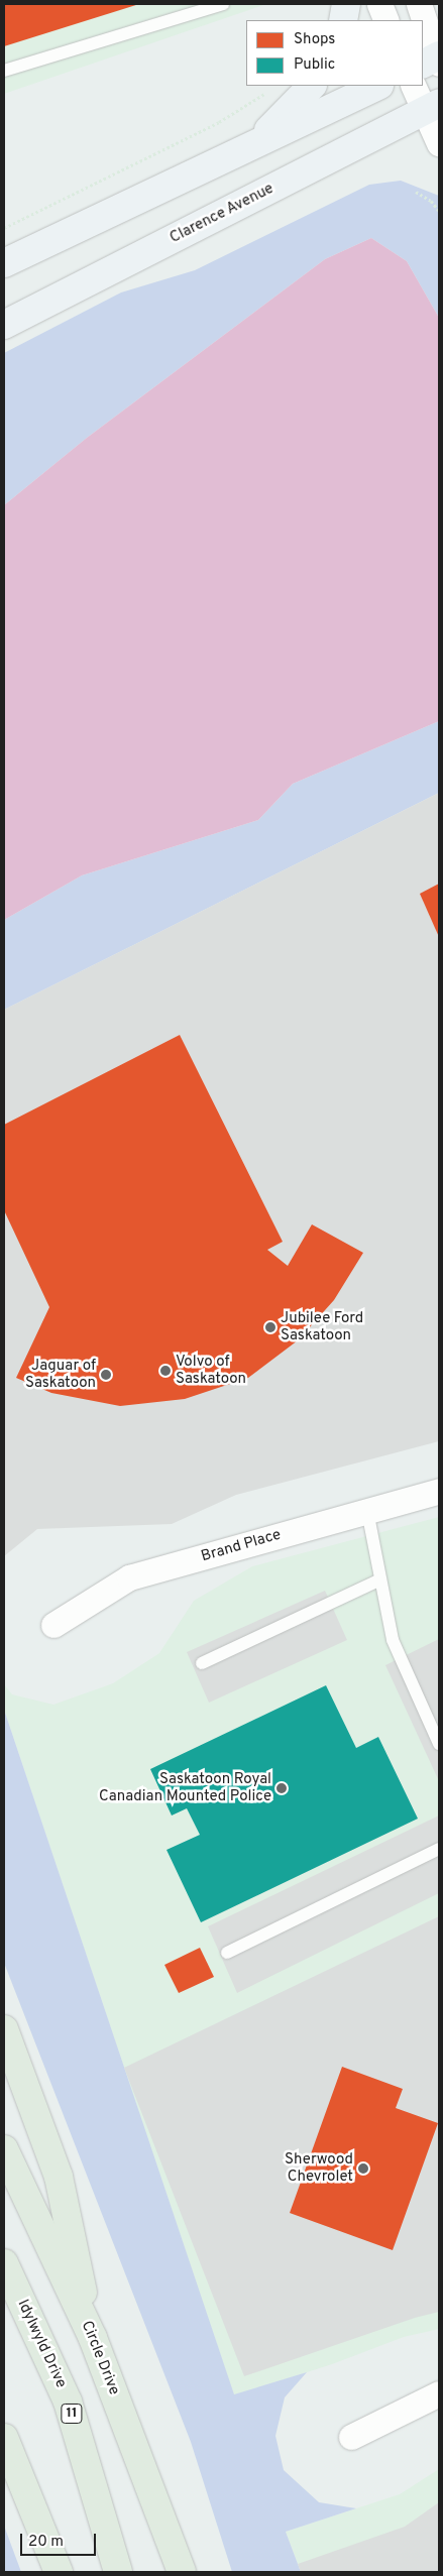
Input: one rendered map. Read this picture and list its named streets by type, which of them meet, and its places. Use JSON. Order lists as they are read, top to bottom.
{
  "streets": {
    "highway": ["Idylwyld Drive", "Circle Drive", "11"],
    "main road": ["Clarence Avenue"],
    "street": ["Brand Place"]
  },
  "places": [
    "Jubilee Ford Saskatoon",
    "Volvo of Saskatoon",
    "Jaguar of Saskatoon",
    "Saskatoon Royal Canadian Mounted Police",
    "Sherwood Chevrolet"
  ],
  "legend": ["Shops", "Public"],
  "scale_bar": "20 m"
}
